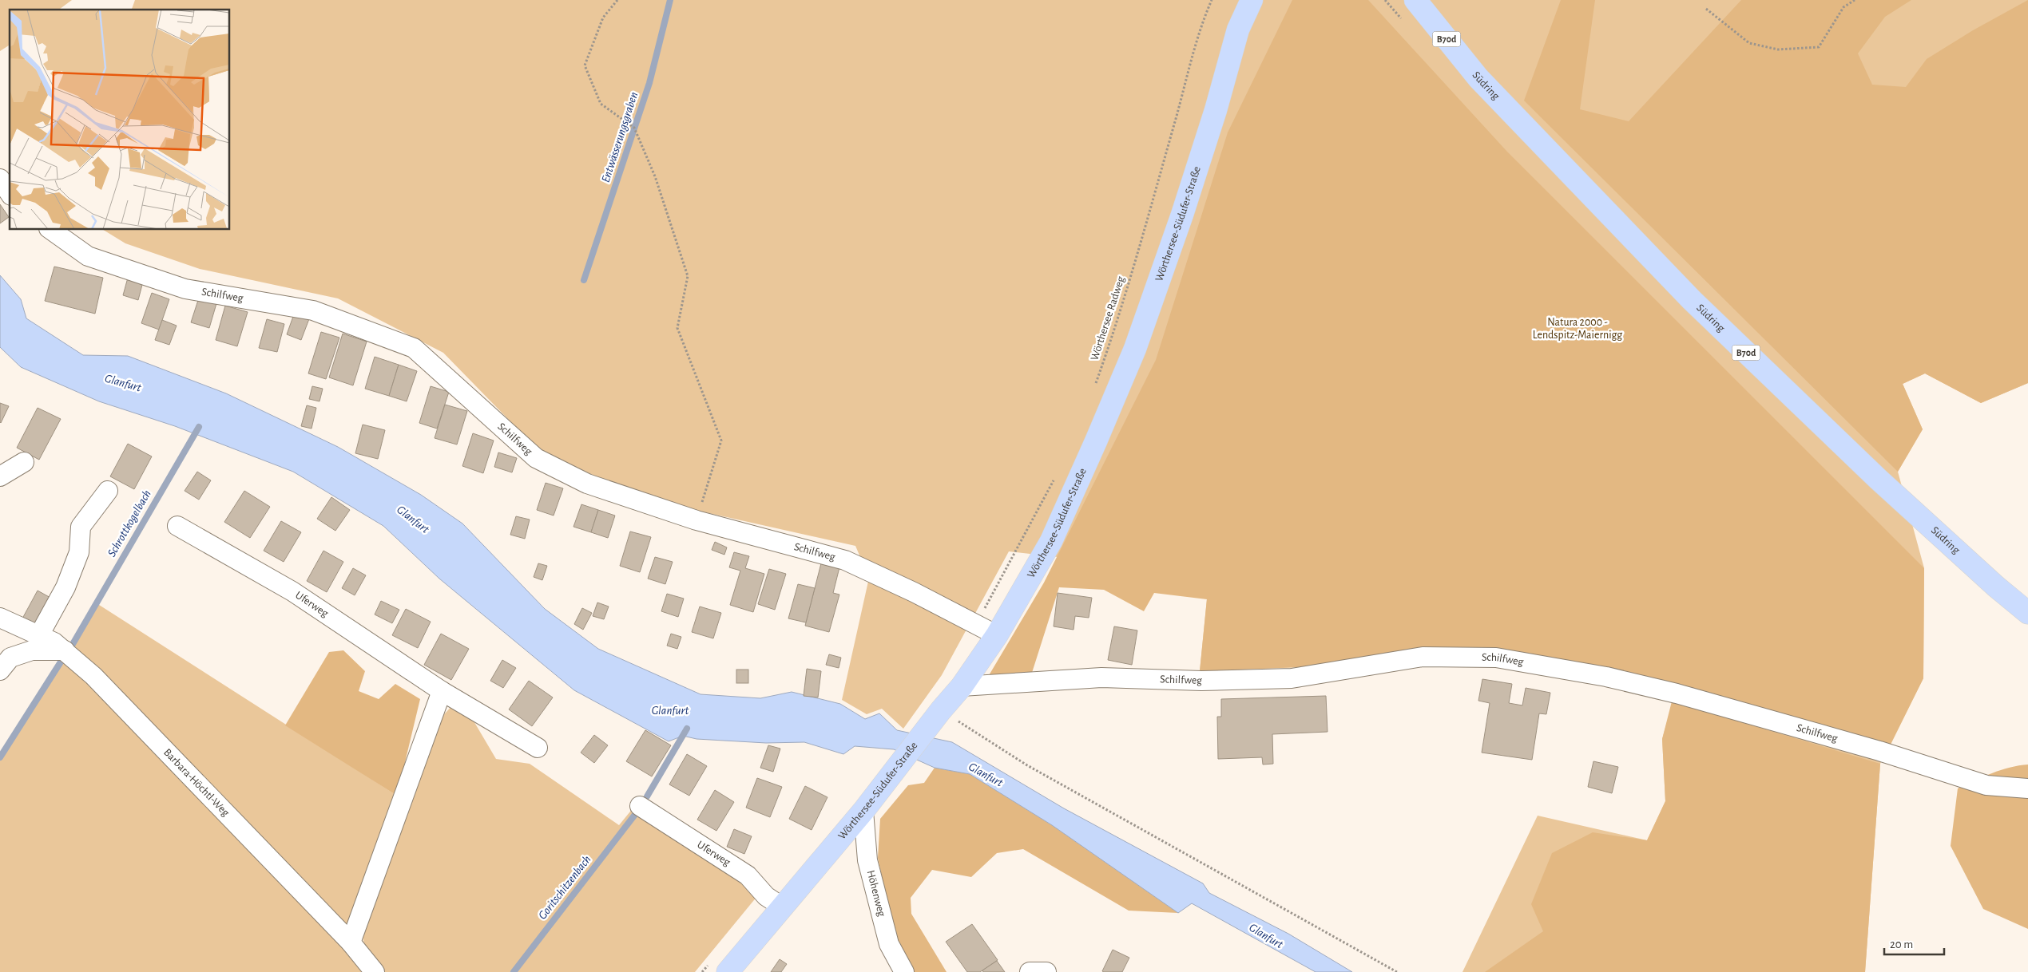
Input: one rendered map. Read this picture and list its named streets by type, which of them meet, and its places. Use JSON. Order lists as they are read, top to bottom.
{
  "streets": {
    "main road": ["B70d", "Südring", "Wörthersee-Südufer-Straße"],
    "street": [
      "Schilfweg",
      "Uferweg",
      "Barbara-Höchtl-Weg",
      "Höhenweg"
    ],
    "path": ["Wörthersee Radweg"]
  },
  "crossings": [
    ["Wörthersee-Südufer-Straße", "Schilfweg"],
    ["Wörthersee-Südufer-Straße", "Uferweg"],
    ["Wörthersee-Südufer-Straße", "Höhenweg"]
  ],
  "water": [
    "Entwässerungsgraben",
    "Glanfurt",
    "Schrottkogelbach",
    "Goritschitzenbach"
  ],
  "parks": ["Natura 2000 - Lendspitz-Maiernigg"],
  "scale_bar": "20 m"
}
